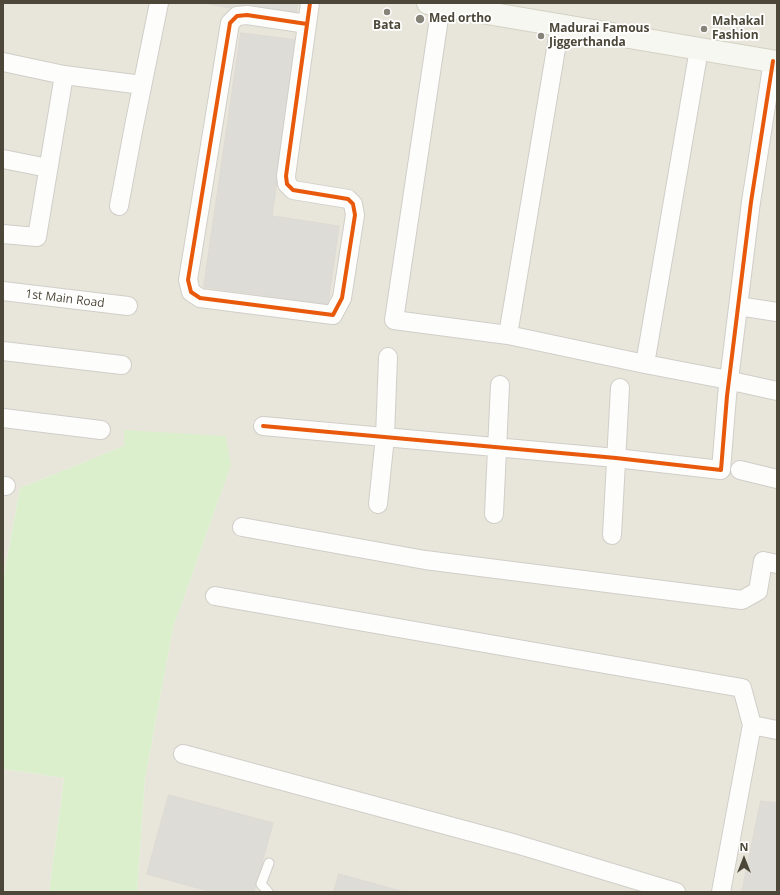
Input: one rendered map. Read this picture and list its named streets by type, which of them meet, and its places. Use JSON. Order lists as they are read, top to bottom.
{
  "streets": {
    "street": ["1st Main Road"]
  },
  "places": [
    "Bata",
    "Med ortho",
    "Mahakal Fashion",
    "Madurai Famous Jiggerthanda"
  ],
  "north": "top"
}
